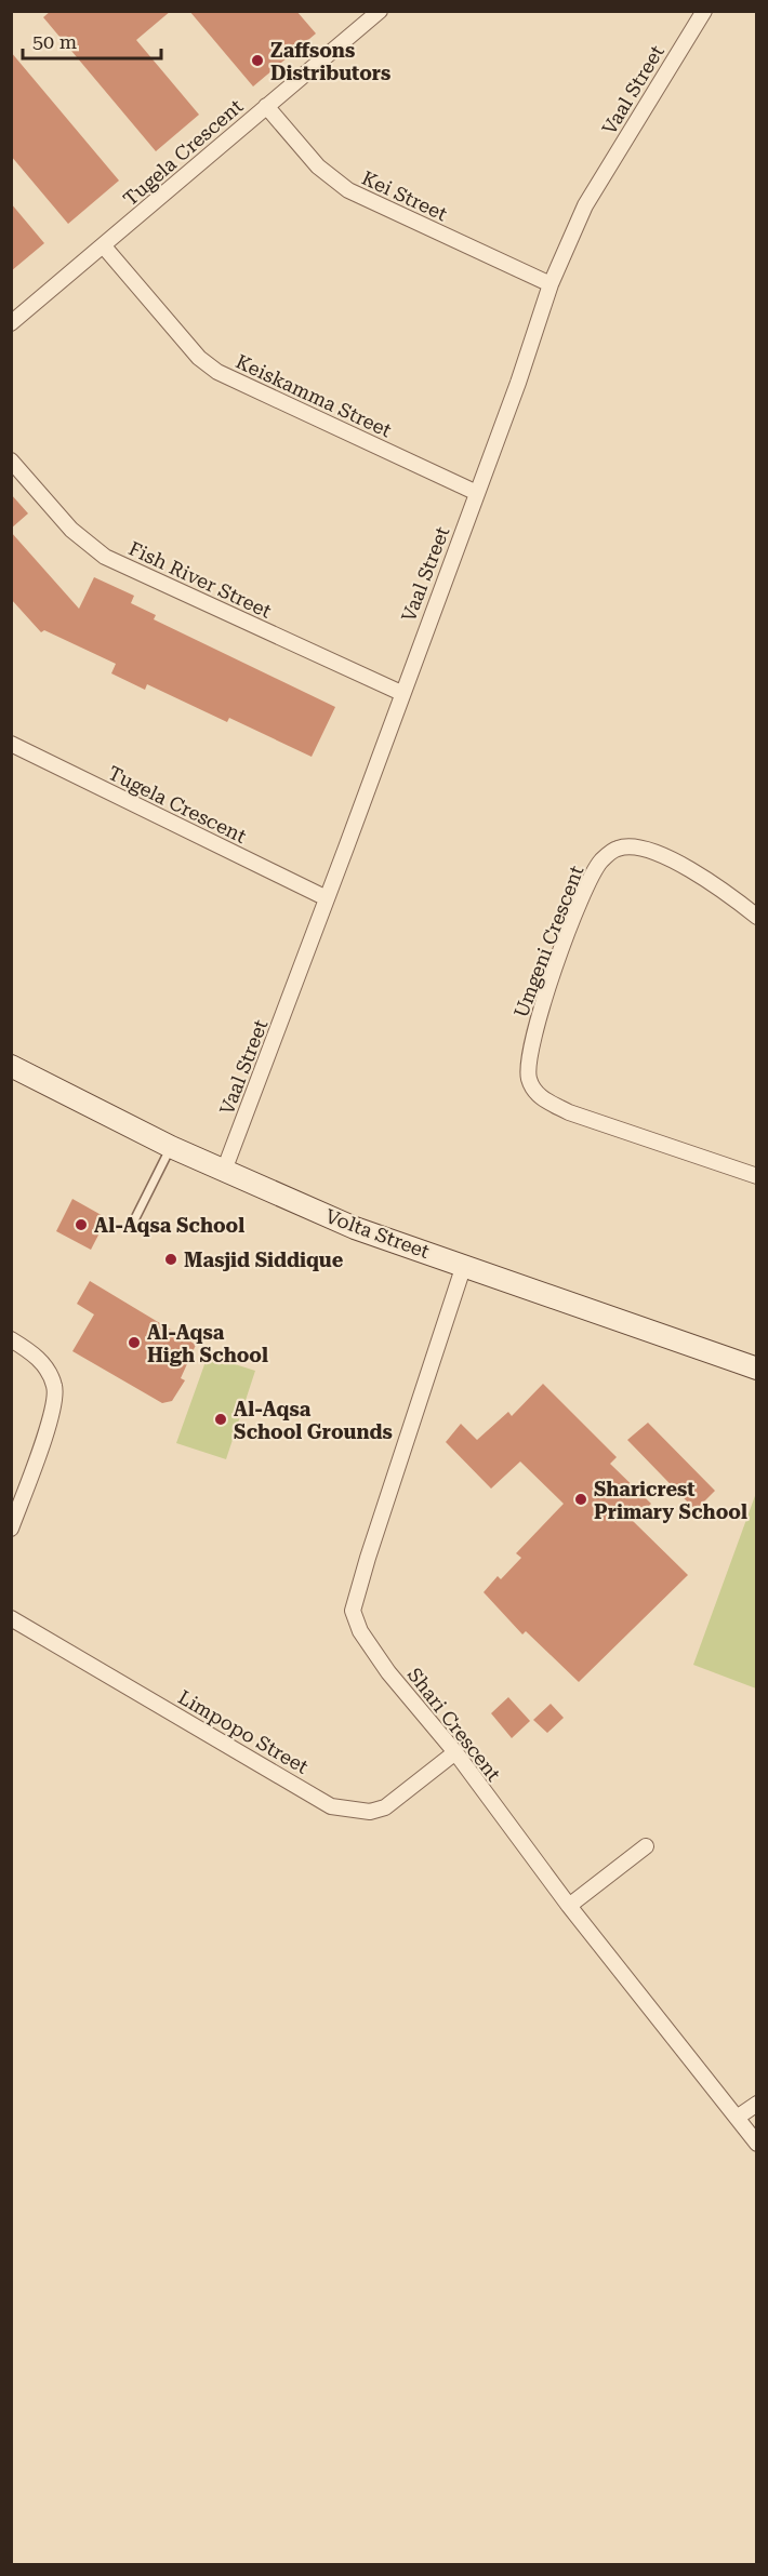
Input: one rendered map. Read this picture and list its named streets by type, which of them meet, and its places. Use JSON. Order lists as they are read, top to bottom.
{
  "streets": {
    "street": [
      "Vaal Street",
      "Tugela Crescent",
      "Kei Street",
      "Keiskamma Street",
      "Fish River Street",
      "Umgeni Crescent",
      "Volta Street",
      "Shari Crescent",
      "Limpopo Street"
    ]
  },
  "crossings": [
    ["Vaal Street", "Tugela Crescent"],
    ["Vaal Street", "Kei Street"],
    ["Vaal Street", "Keiskamma Street"],
    ["Vaal Street", "Fish River Street"],
    ["Vaal Street", "Volta Street"],
    ["Tugela Crescent", "Kei Street"],
    ["Tugela Crescent", "Keiskamma Street"],
    ["Volta Street", "Shari Crescent"],
    ["Shari Crescent", "Limpopo Street"]
  ],
  "places": [
    "Zaffsons Distributors",
    "Al-Aqsa School",
    "Masjid Siddique",
    "Al-Aqsa High School",
    "Al-Aqsa School Grounds",
    "Sharicrest Primary School"
  ],
  "scale_bar": "50 m"
}
